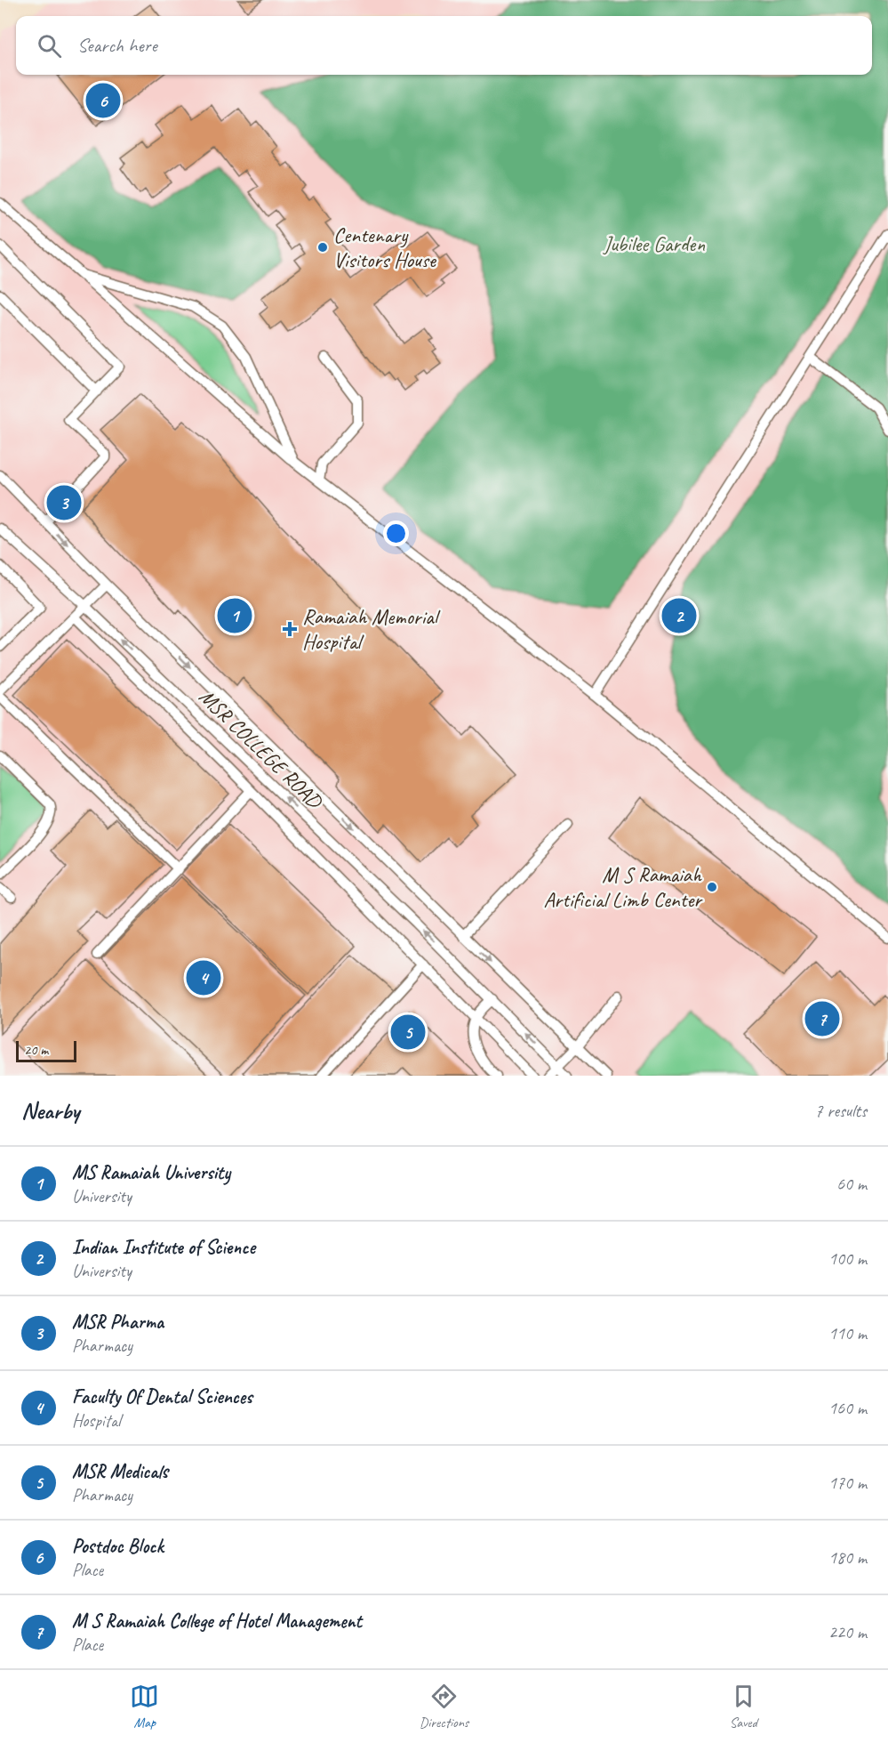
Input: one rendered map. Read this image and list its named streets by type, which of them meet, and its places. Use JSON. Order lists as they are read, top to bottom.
{
  "streets": {
    "lane": ["MSR COLLEGE ROAD"]
  },
  "parks": ["Jubilee Garden"],
  "places": {
    "other": ["Centenary Visitors House", "M S Ramaiah Artificial Limb Center"],
    "health": ["Ramaiah Memorial Hospital"]
  },
  "scale_bar": "20 m",
  "page": {
    "search": "Search here",
    "pins": [
      "6",
      "3",
      "1",
      "2",
      "4",
      "7",
      "5"
    ],
    "scale": "20 m",
    "heading": ["Nearby", "7 results"],
    "list": [
      {
        "mark": "1",
        "name": "MS Ramaiah University",
        "note": "University",
        "value": "60 m"
      },
      {
        "mark": "2",
        "name": "Indian Institute of Science",
        "note": "University",
        "value": "100 m"
      },
      {
        "mark": "3",
        "name": "MSR Pharma",
        "note": "Pharmacy",
        "value": "110 m"
      },
      {
        "mark": "4",
        "name": "Faculty Of Dental Sciences",
        "note": "Hospital",
        "value": "160 m"
      },
      {
        "mark": "5",
        "name": "MSR Medicals",
        "note": "Pharmacy",
        "value": "170 m"
      },
      {
        "mark": "6",
        "name": "Postdoc Block",
        "note": "Place",
        "value": "180 m"
      },
      {
        "mark": "7",
        "name": "M S Ramaiah College of Hotel Management",
        "note": "Place",
        "value": "220 m"
      }
    ],
    "nav": ["Map", "Directions", "Saved"]
  }
}
